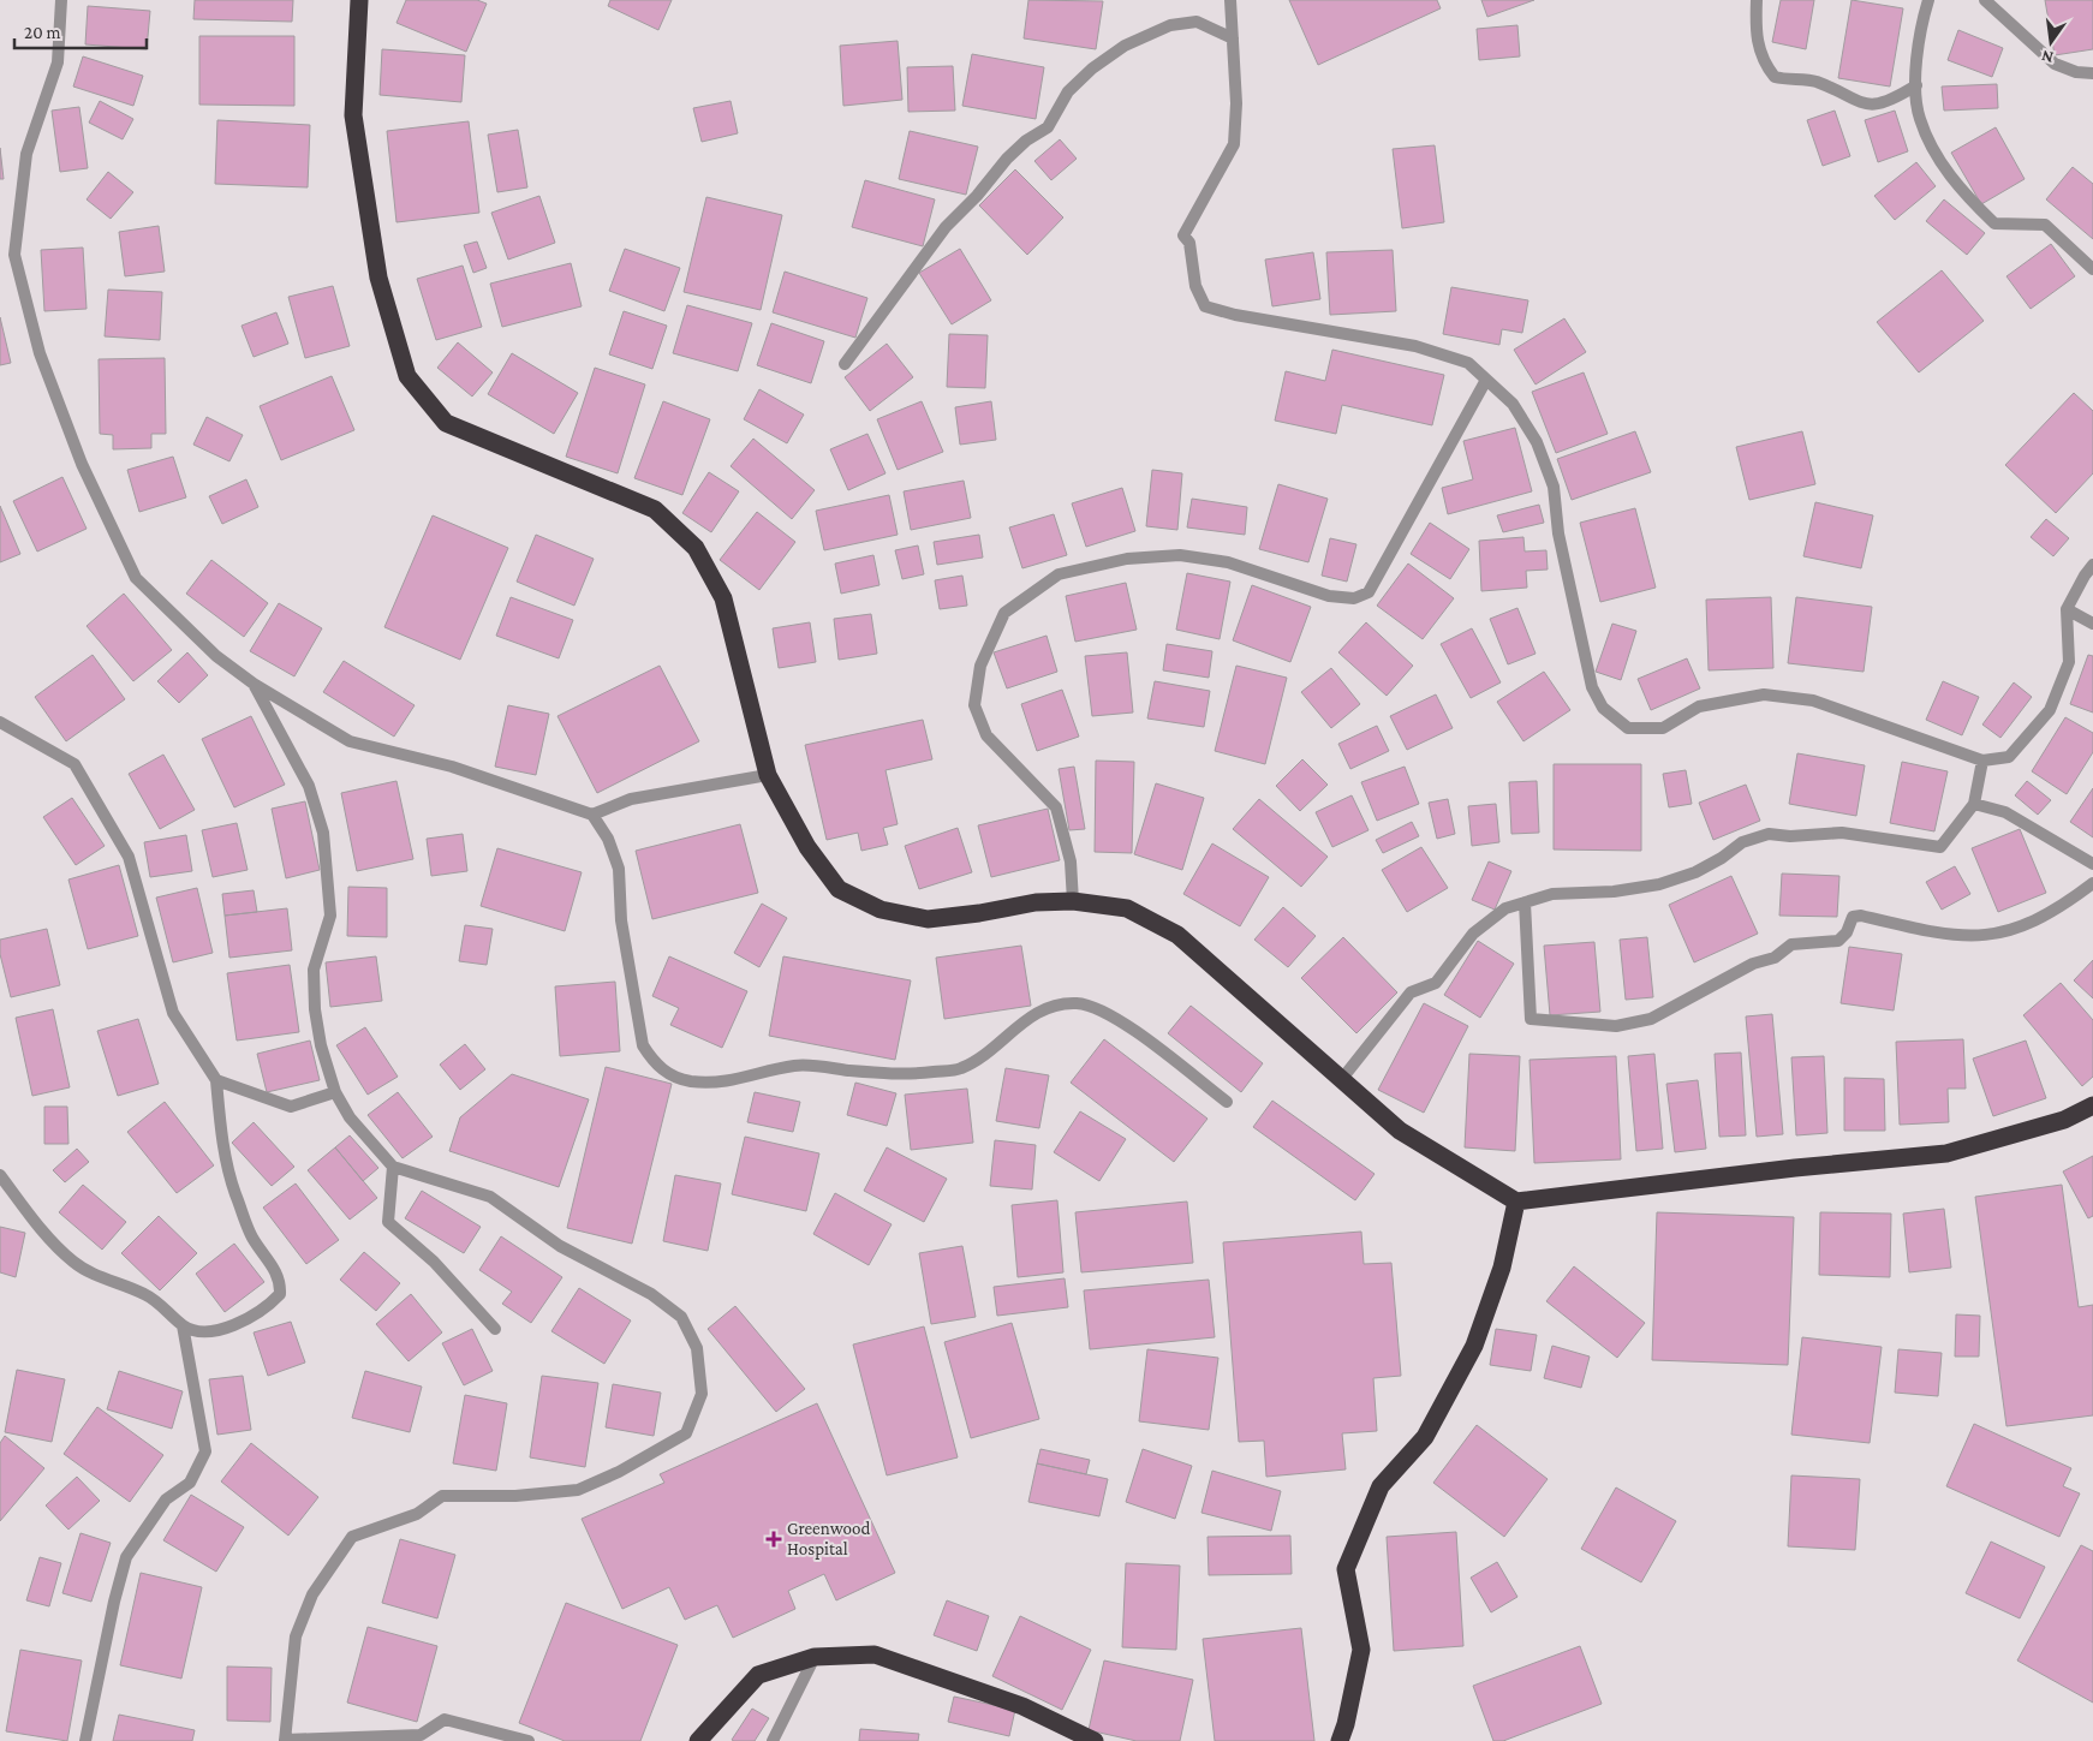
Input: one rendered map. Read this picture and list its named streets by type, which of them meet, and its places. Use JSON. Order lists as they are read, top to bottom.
{
  "places": {
    "health": ["Greenwood Hospital"]
  },
  "scale_bar": "20 m",
  "north": "bottom"
}
